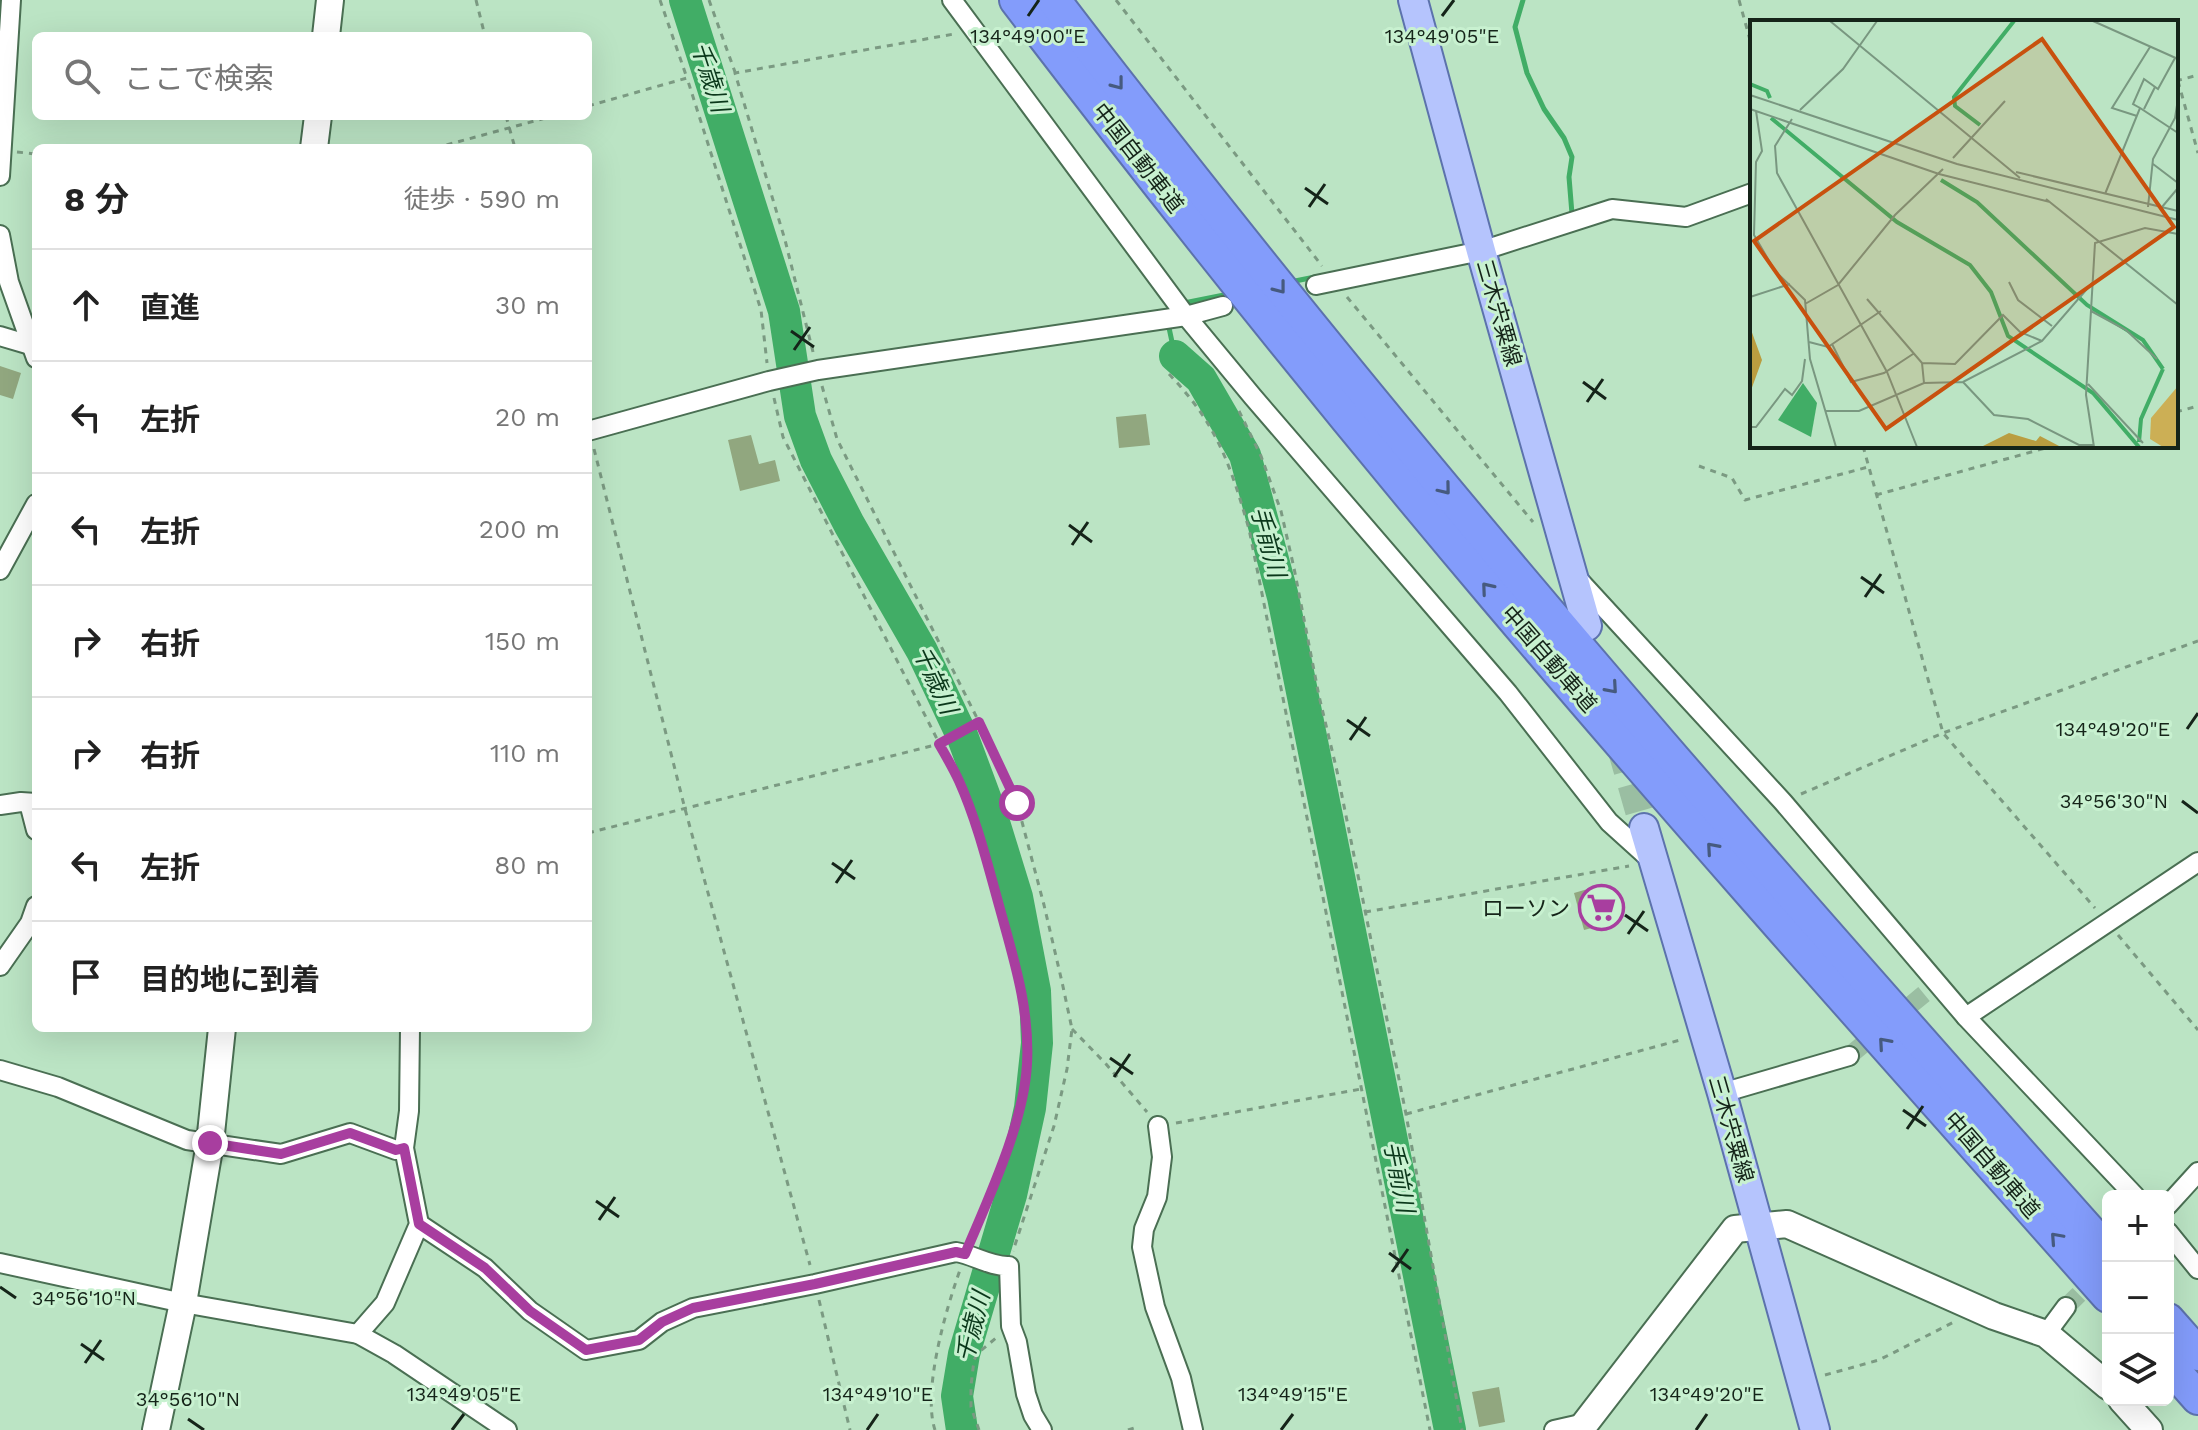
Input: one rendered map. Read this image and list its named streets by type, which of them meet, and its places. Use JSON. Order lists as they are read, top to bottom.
{
  "streets": {
    "highway": ["中国自動車道"],
    "main road": ["三木宍粟線"]
  },
  "water": ["千歳川", "手前川"],
  "places": {
    "supermarket": ["ローソン"]
  },
  "page": {
    "search": "ここで検索",
    "heading": ["8 分", "徒歩 · 590 m"],
    "list": [
      ["直進", "30 m"],
      ["左折", "20 m"],
      ["左折", "200 m"],
      ["右折", "150 m"],
      ["右折", "110 m"],
      ["左折", "80 m"],
      "目的地に到着"
    ],
    "map_buttons": ["+", "−"]
  },
  "coordinates": [
    "134°49'00\"E",
    "134°49'05\"E",
    "134°49'20\"E",
    "34°56'30\"N",
    "34°56'10\"N",
    "134°49'10\"E",
    "134°49'15\"E"
  ]
}
